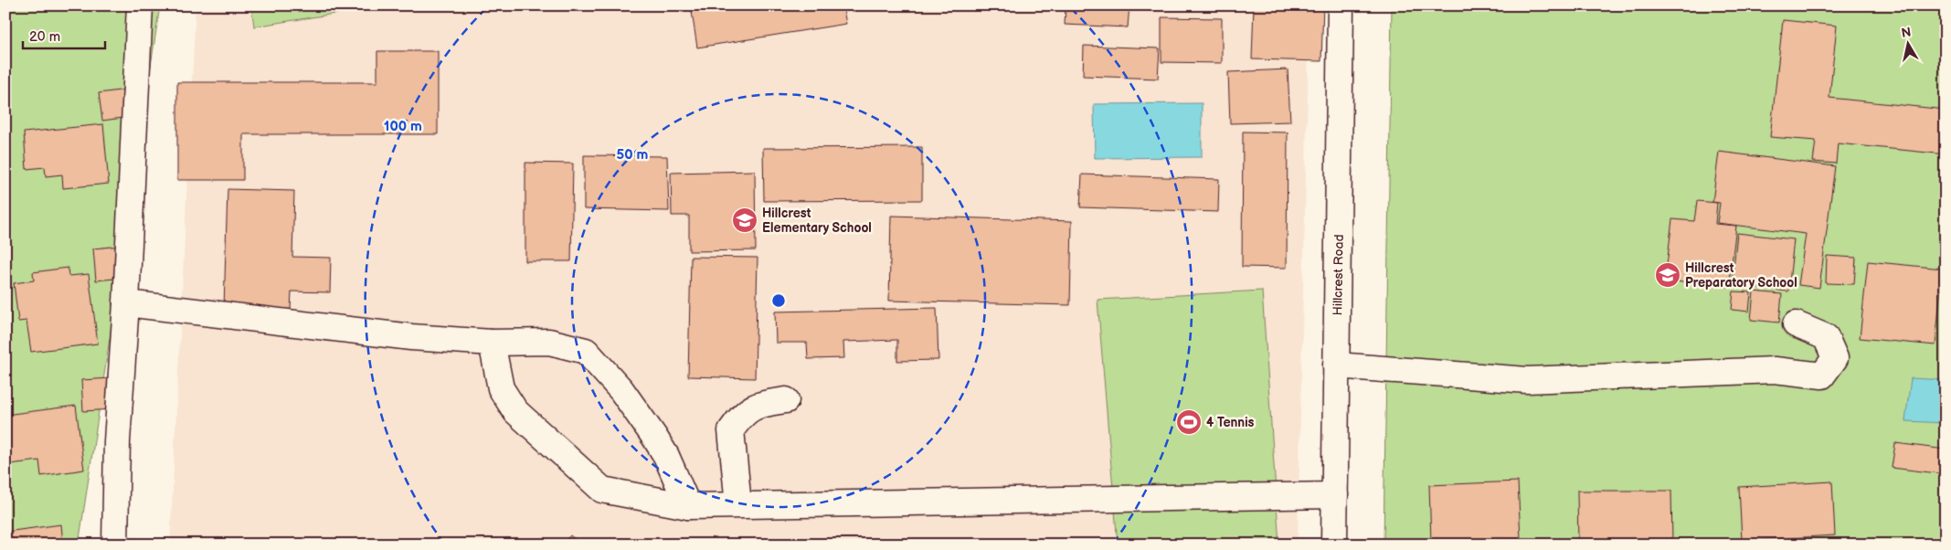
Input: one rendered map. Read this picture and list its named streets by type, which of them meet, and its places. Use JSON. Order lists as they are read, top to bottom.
{
  "streets": {
    "street": ["Hillcrest Road"]
  },
  "places": {
    "school or university": ["Hillcrest Elementary School", "Hillcrest Preparatory School"],
    "sports": ["4 Tennis"]
  },
  "scale_bar": "20 m",
  "north": "top",
  "rings": ["100 m", "50 m"]
}
